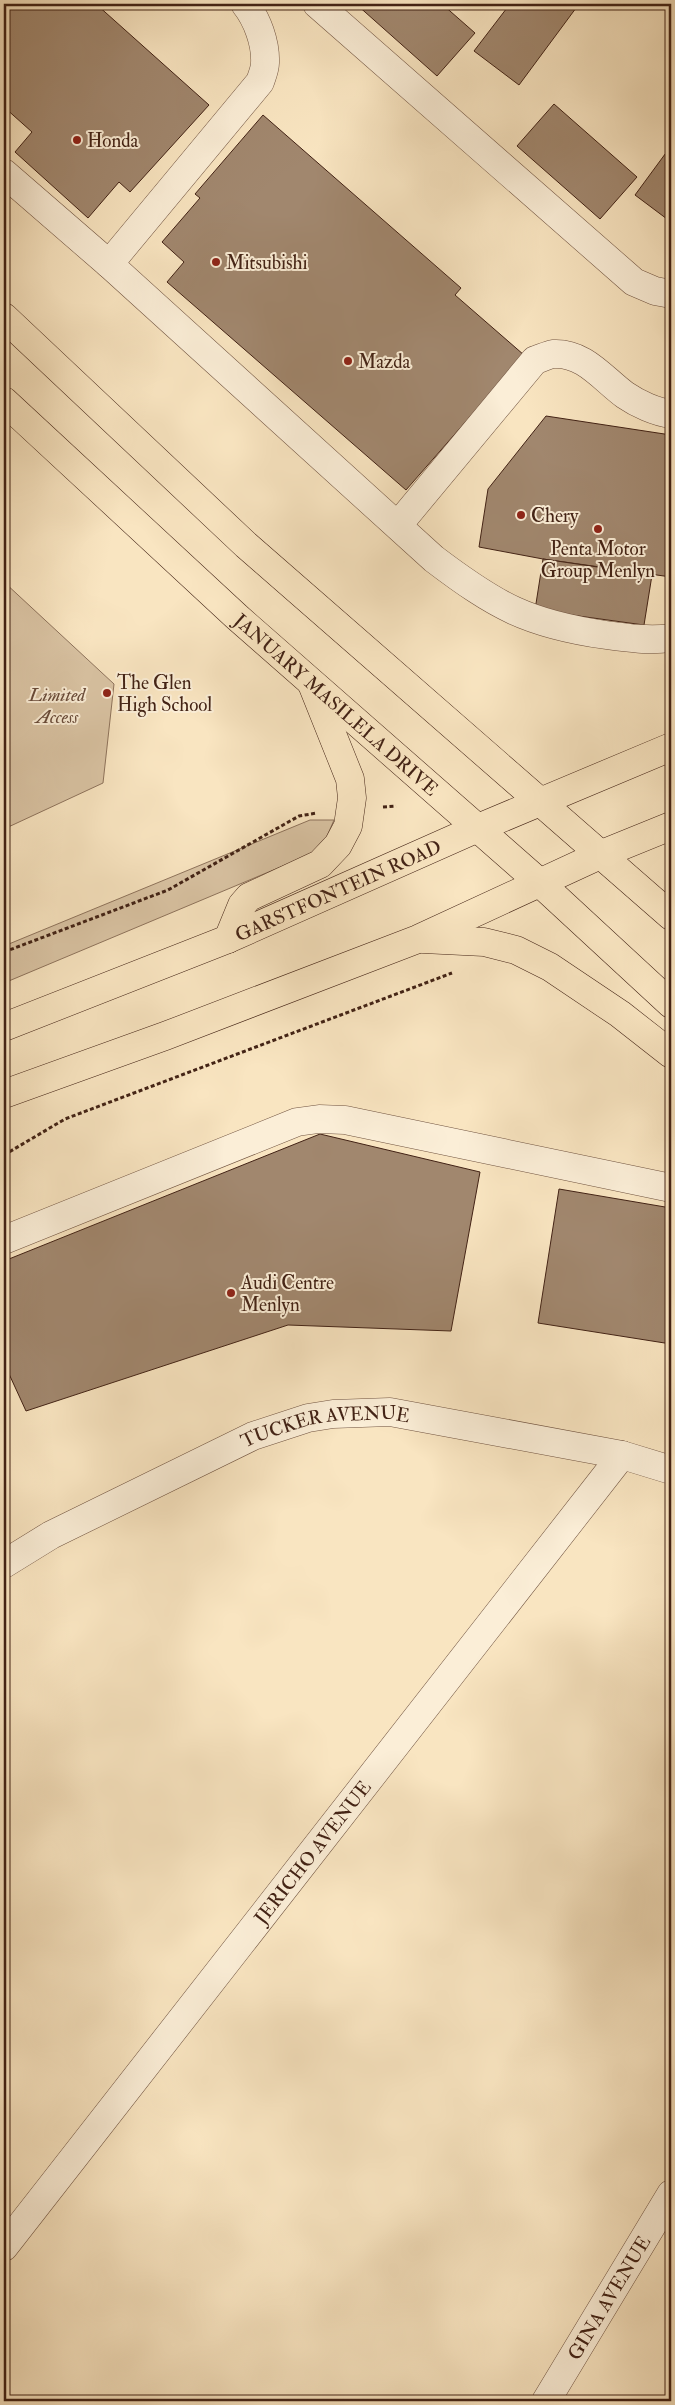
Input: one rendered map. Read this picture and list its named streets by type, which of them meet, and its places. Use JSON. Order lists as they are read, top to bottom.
{
  "streets": {
    "main road": ["JANUARY MASILELA DRIVE", "GARSTFONTEIN ROAD"],
    "street": ["TUCKER AVENUE", "JERICHO AVENUE", "GINA AVENUE"]
  },
  "crossings": [
    ["JANUARY MASILELA DRIVE", "GARSTFONTEIN ROAD"],
    ["TUCKER AVENUE", "JERICHO AVENUE"]
  ],
  "parks": ["Limited Access"],
  "places": [
    "Honda",
    "Mitsubishi",
    "Mazda",
    "Chery",
    "Penta Motor Group Menlyn",
    "The Glen High School",
    "Audi Centre Menlyn"
  ]
}
